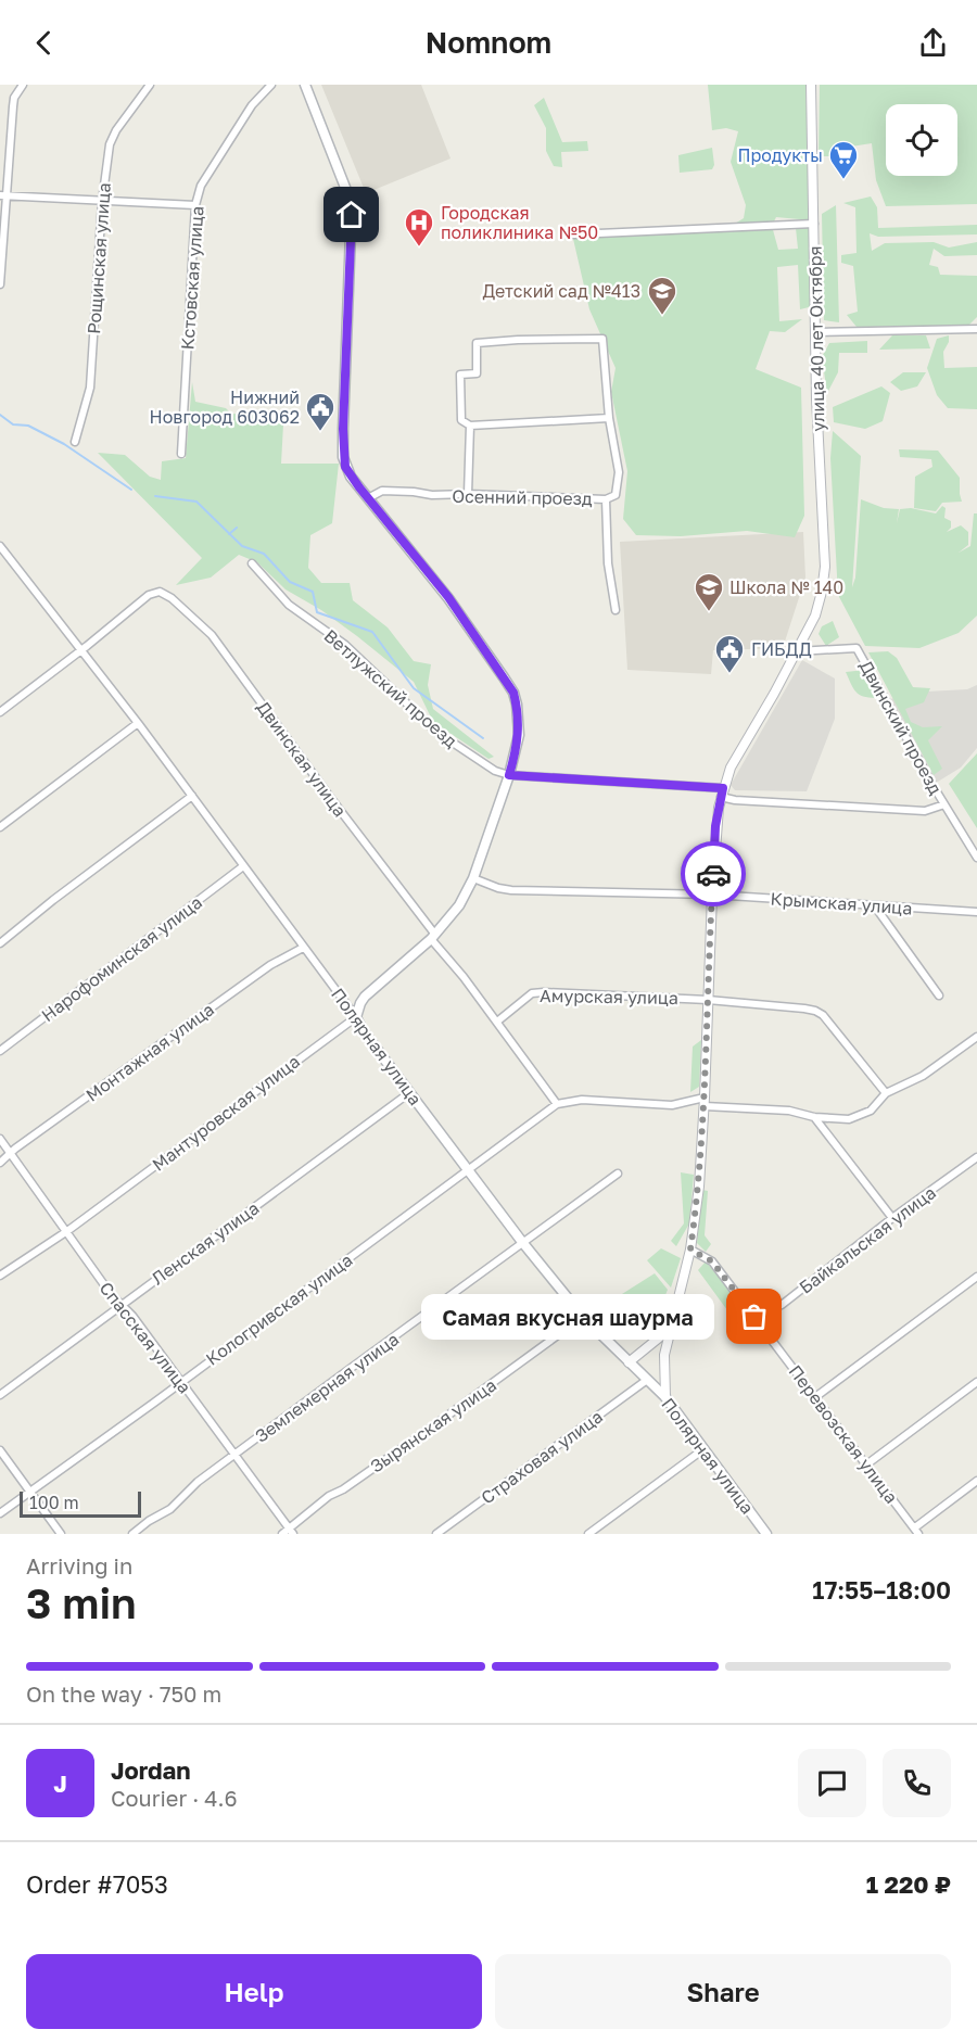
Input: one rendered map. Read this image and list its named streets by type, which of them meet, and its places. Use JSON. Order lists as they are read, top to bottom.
{
  "streets": {
    "main road": ["Полярная улица", "Мантуровская улица"],
    "street": [
      "Рощинская улица",
      "Кстовская улица",
      "улица 40 лет Октября",
      "Осенний проезд",
      "Ветлужский проезд",
      "Двинский проезд",
      "Двинская улица",
      "Крымская улица",
      "Нарофоминская улица",
      "Амурская улица",
      "Монтажная улица",
      "Байкальская улица",
      "Ленская улица",
      "Кологривская улица",
      "Спасская улица",
      "Землемерная улица",
      "Зырянская улица",
      "Перевозская улица",
      "Страховая улица"
    ]
  },
  "crossings": [
    ["улица 40 лет Октября", "Двинский проезд"],
    ["улица 40 лет Октября", "Крымская улица"],
    ["улица 40 лет Октября", "Амурская улица"],
    ["улица 40 лет Октября", "Перевозская улица"],
    ["Осенний проезд", "Мантуровская улица"],
    ["Ветлужский проезд", "Мантуровская улица"],
    ["Двинская улица", "Амурская улица"],
    ["Двинская улица", "Полярная улица"],
    ["Двинская улица", "Мантуровская улица"],
    ["Двинская улица", "Кологривская улица"],
    ["Крымская улица", "Мантуровская улица"],
    ["Нарофоминская улица", "Полярная улица"],
    ["Полярная улица", "Монтажная улица"],
    ["Полярная улица", "Мантуровская улица"],
    ["Полярная улица", "Ленская улица"],
    ["Полярная улица", "Кологривская улица"],
    ["Полярная улица", "Землемерная улица"],
    ["Полярная улица", "Зырянская улица"],
    ["Полярная улица", "Страховая улица"],
    ["Монтажная улица", "Спасская улица"],
    ["Мантуровская улица", "Спасская улица"],
    ["Байкальская улица", "Перевозская улица"],
    ["Ленская улица", "Спасская улица"],
    ["Кологривская улица", "Спасская улица"],
    ["Спасская улица", "Землемерная улица"],
    ["Спасская улица", "Зырянская улица"]
  ],
  "places": {
    "supermarket": ["Продукты"],
    "hospital": ["Городская поликлиника №50"],
    "school or university": ["Детский сад №413", "Школа № 140"],
    "public building": ["Нижний Новгород 603062", "ГИБДД"],
    "other": ["Самая вкусная шаурма"]
  },
  "scale_bar": "100 m",
  "page": {
    "header": "Nomnom",
    "bubble": "Самая вкусная шаурма",
    "scale": "100 m",
    "heading": ["3 min", "Arriving in", "17:55–18:00"],
    "panel": [
      "Jordan",
      "Courier · 4.6",
      "Order #7053",
      "1 220 ₽"
    ],
    "bar": "On the way · 750 m",
    "round": "J",
    "buttons": ["Help", "Share"]
  }
}
